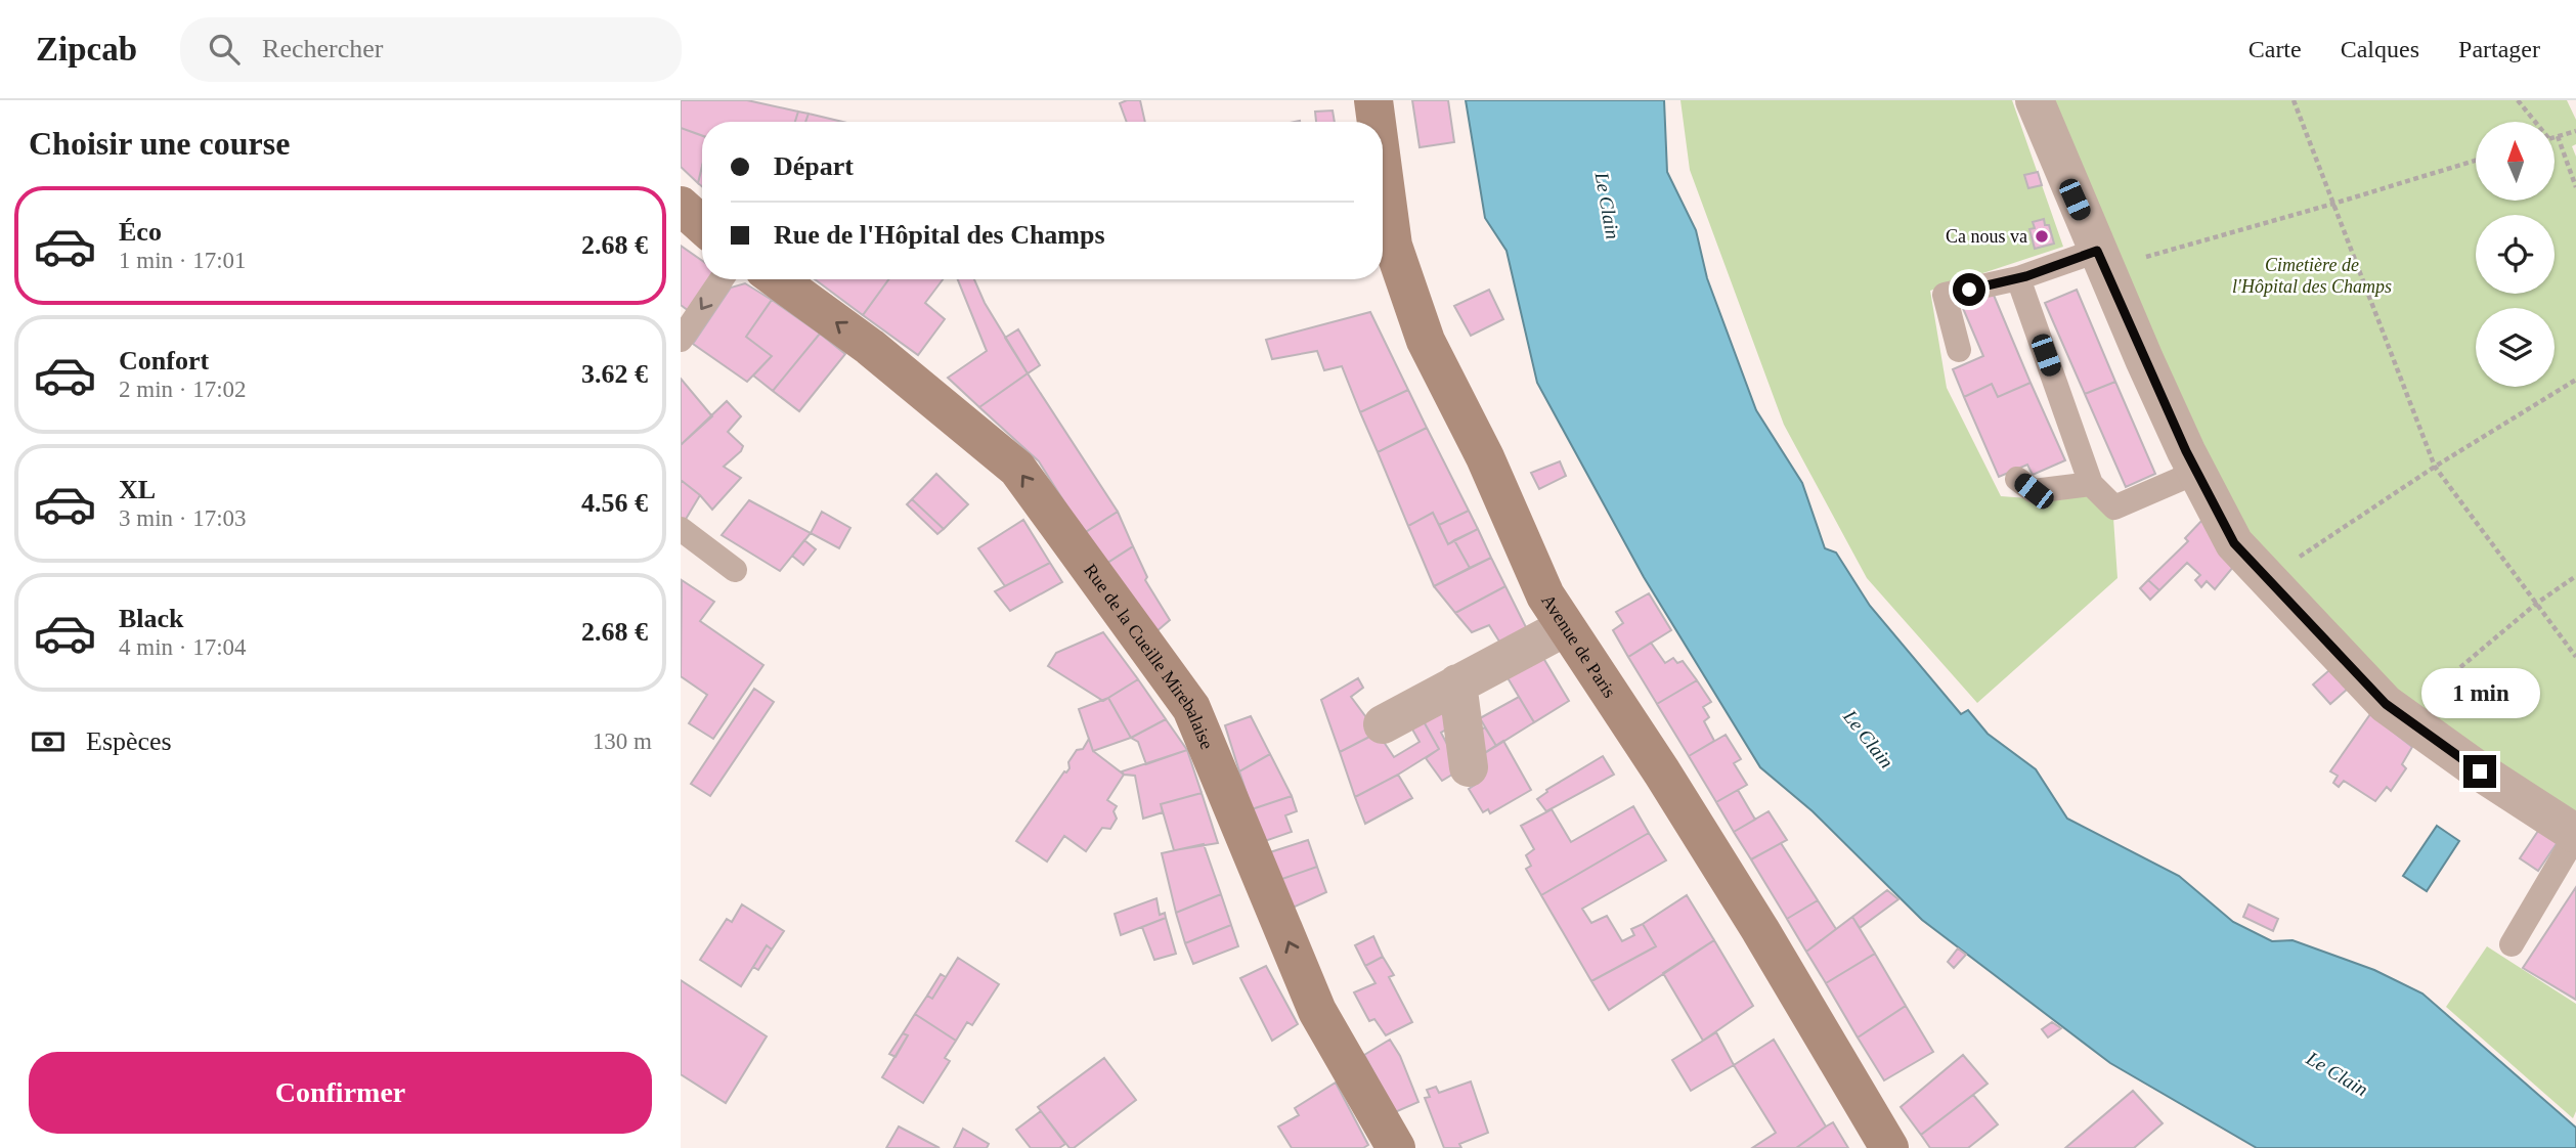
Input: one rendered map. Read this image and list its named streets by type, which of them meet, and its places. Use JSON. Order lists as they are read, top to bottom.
{
  "streets": {
    "main road": ["Avenue de Paris", "Rue de la Cueille Mirebalaise"]
  },
  "one_way": ["Rue de la Cueille Mirebalaise"],
  "water": ["Le Clain"],
  "parks": ["Cimetière de l'Hôpital des Champs"],
  "places": ["Ca nous va"],
  "north": "top",
  "page": {
    "header": "Zipcab",
    "search": "Rechercher",
    "nav": ["Carte", "Calques", "Partager"],
    "heading": "Choisir une course",
    "banner": ["Départ", "Rue de l'Hôpital des Champs"],
    "list": [
      {
        "name": "Éco",
        "note": "1 min · 17:01",
        "value": "2.68 €"
      },
      {
        "name": "Confort",
        "note": "2 min · 17:02",
        "value": "3.62 €"
      },
      {
        "name": "XL",
        "note": "3 min · 17:03",
        "value": "4.56 €"
      },
      {
        "name": "Black",
        "note": "4 min · 17:04",
        "value": "2.68 €"
      }
    ],
    "bubble": "1 min",
    "pay": ["Espèces", "130 m"],
    "buttons": "Confirmer"
  }
}
